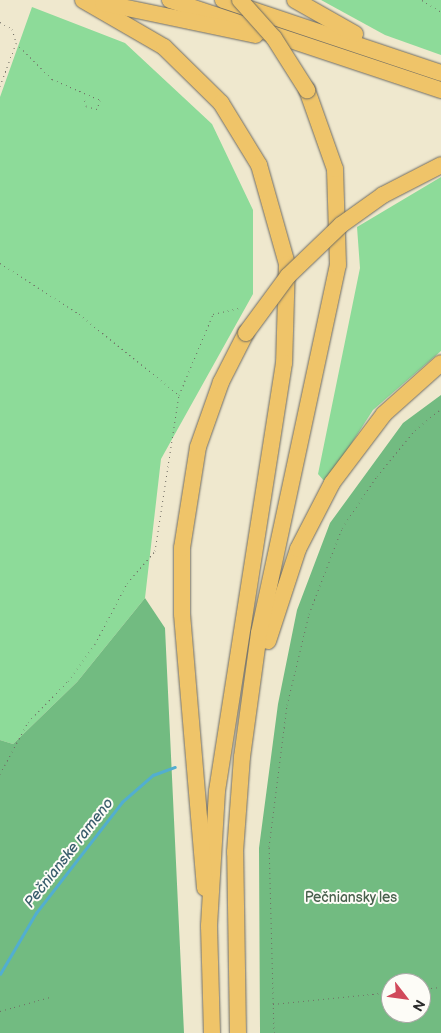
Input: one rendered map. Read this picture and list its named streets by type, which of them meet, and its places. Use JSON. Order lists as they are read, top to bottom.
{
  "water": ["Pečnianske rameno"],
  "parks": ["Pečniansky les"],
  "north": "bottom right"
}
